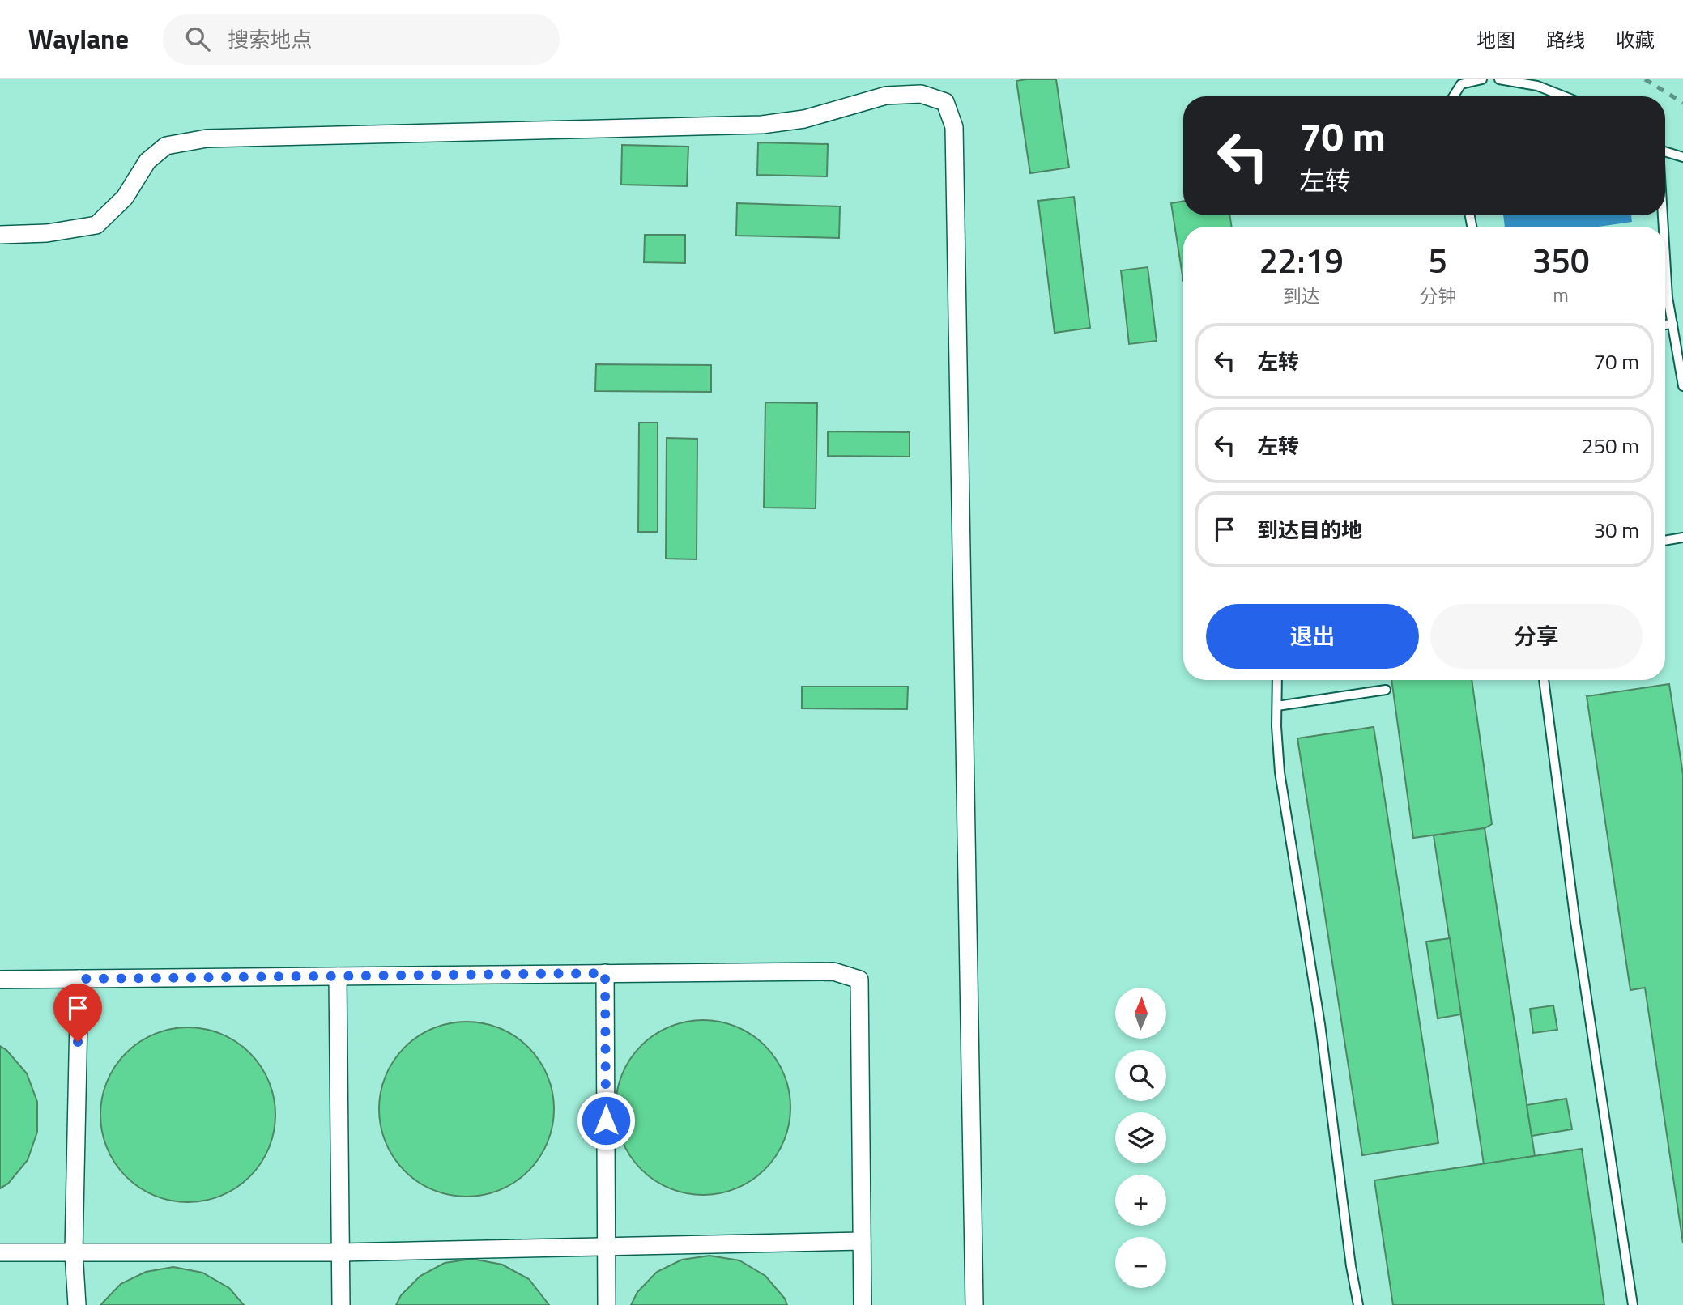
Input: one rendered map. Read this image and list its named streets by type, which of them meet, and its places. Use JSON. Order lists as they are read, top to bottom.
{
  "north": "top",
  "page": {
    "header": "Waylane",
    "search": "搜索地点",
    "nav": ["地图", "路线", "收藏"],
    "turn": ["70 m", "左转"],
    "eta": [
      "22:19",
      "到达",
      "5",
      "分钟",
      "350",
      "m"
    ],
    "list": [
      {
        "name": "左转",
        "value": "70 m"
      },
      {
        "name": "左转",
        "value": "250 m"
      },
      {
        "name": "到达目的地",
        "value": "30 m"
      }
    ],
    "buttons": ["退出", "分享"],
    "map_buttons": ["+", "−"]
  }
}
